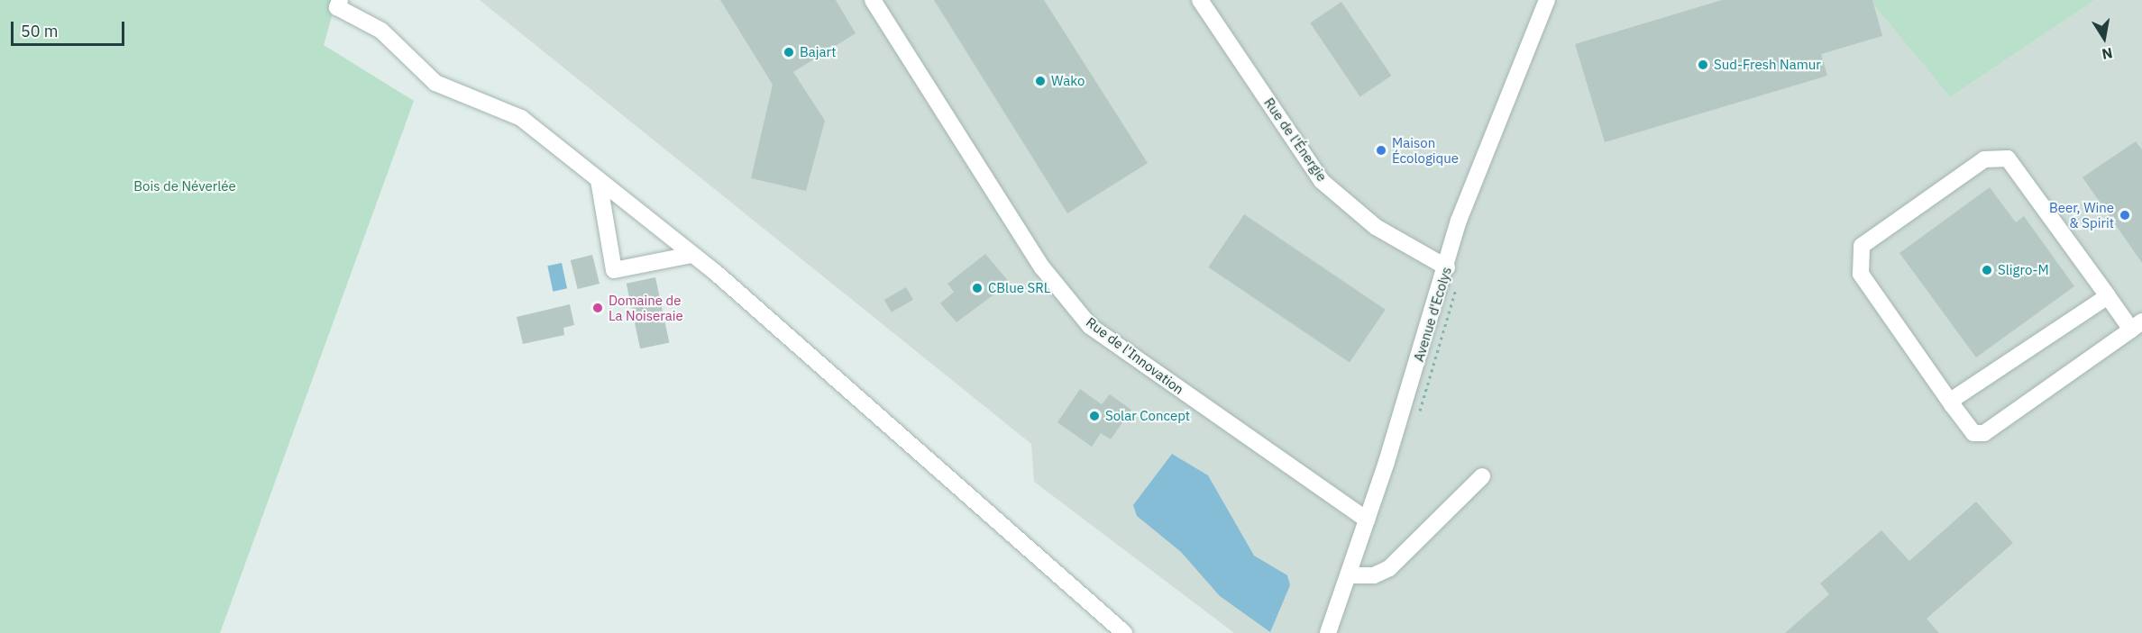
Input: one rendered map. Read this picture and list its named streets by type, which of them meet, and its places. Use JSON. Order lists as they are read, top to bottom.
{
  "streets": {
    "street": ["Rue de l'Énergie", "Avenue d'Ecolys", "Rue de l'Innovation"]
  },
  "crossings": [
    ["Rue de l'Énergie", "Avenue d'Ecolys"],
    ["Avenue d'Ecolys", "Rue de l'Innovation"]
  ],
  "parks": ["Bois de Néverlée"],
  "places": [
    "Bajart",
    "Sud-Fresh Namur",
    "Wako",
    "Maison Écologique",
    "Beer, Wine & Spirit",
    "Sligro-M",
    "CBlue SRL",
    "Domaine de La Noiseraie",
    "Solar Concept"
  ],
  "scale_bar": "50 m",
  "north": "bottom"
}
